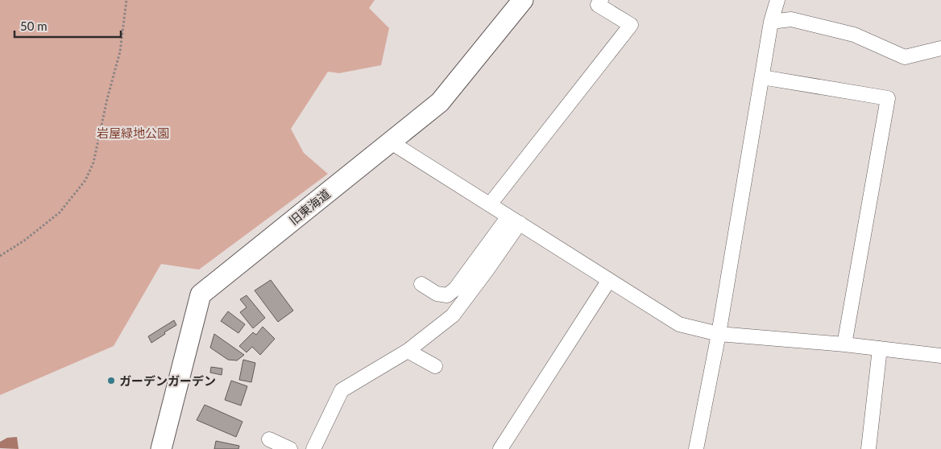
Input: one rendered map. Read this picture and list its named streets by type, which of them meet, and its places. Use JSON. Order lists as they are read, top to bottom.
{
  "streets": {
    "street": ["旧東海道"]
  },
  "parks": ["岩屋緑地公園"],
  "places": ["ガーデンガーデン"],
  "scale_bar": "50 m"
}
